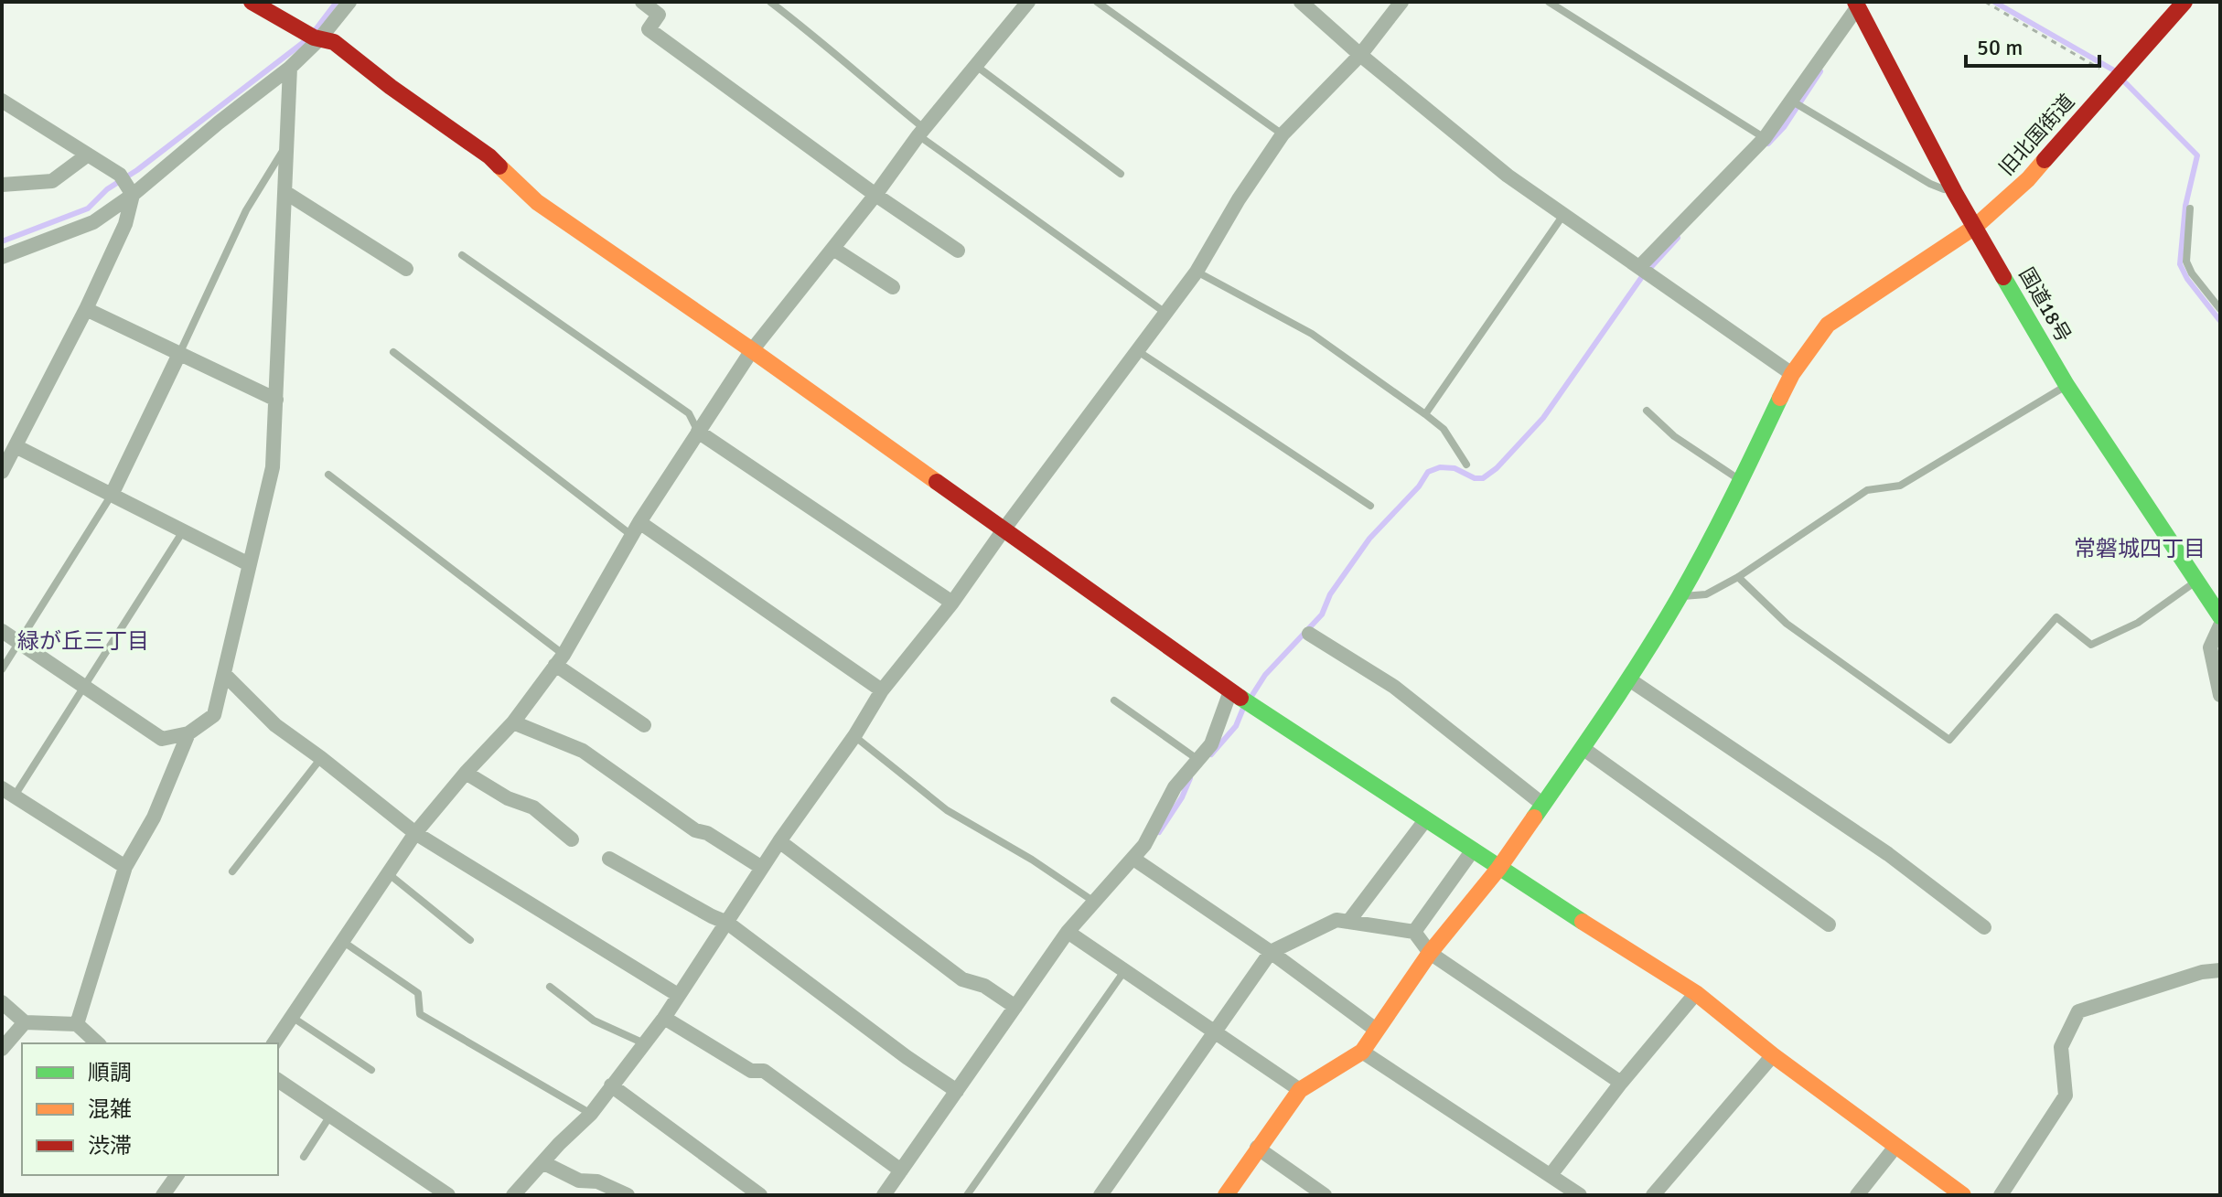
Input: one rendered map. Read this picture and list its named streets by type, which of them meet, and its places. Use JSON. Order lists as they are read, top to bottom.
{
  "streets": {
    "main road": ["旧北国街道", "国道18号"]
  },
  "crossings": [
    ["旧北国街道", "国道18号"]
  ],
  "districts": ["常磐城四丁目", "緑が丘三丁目"],
  "legend": ["順調", "混雑", "渋滞"],
  "scale_bar": "50 m"
}
